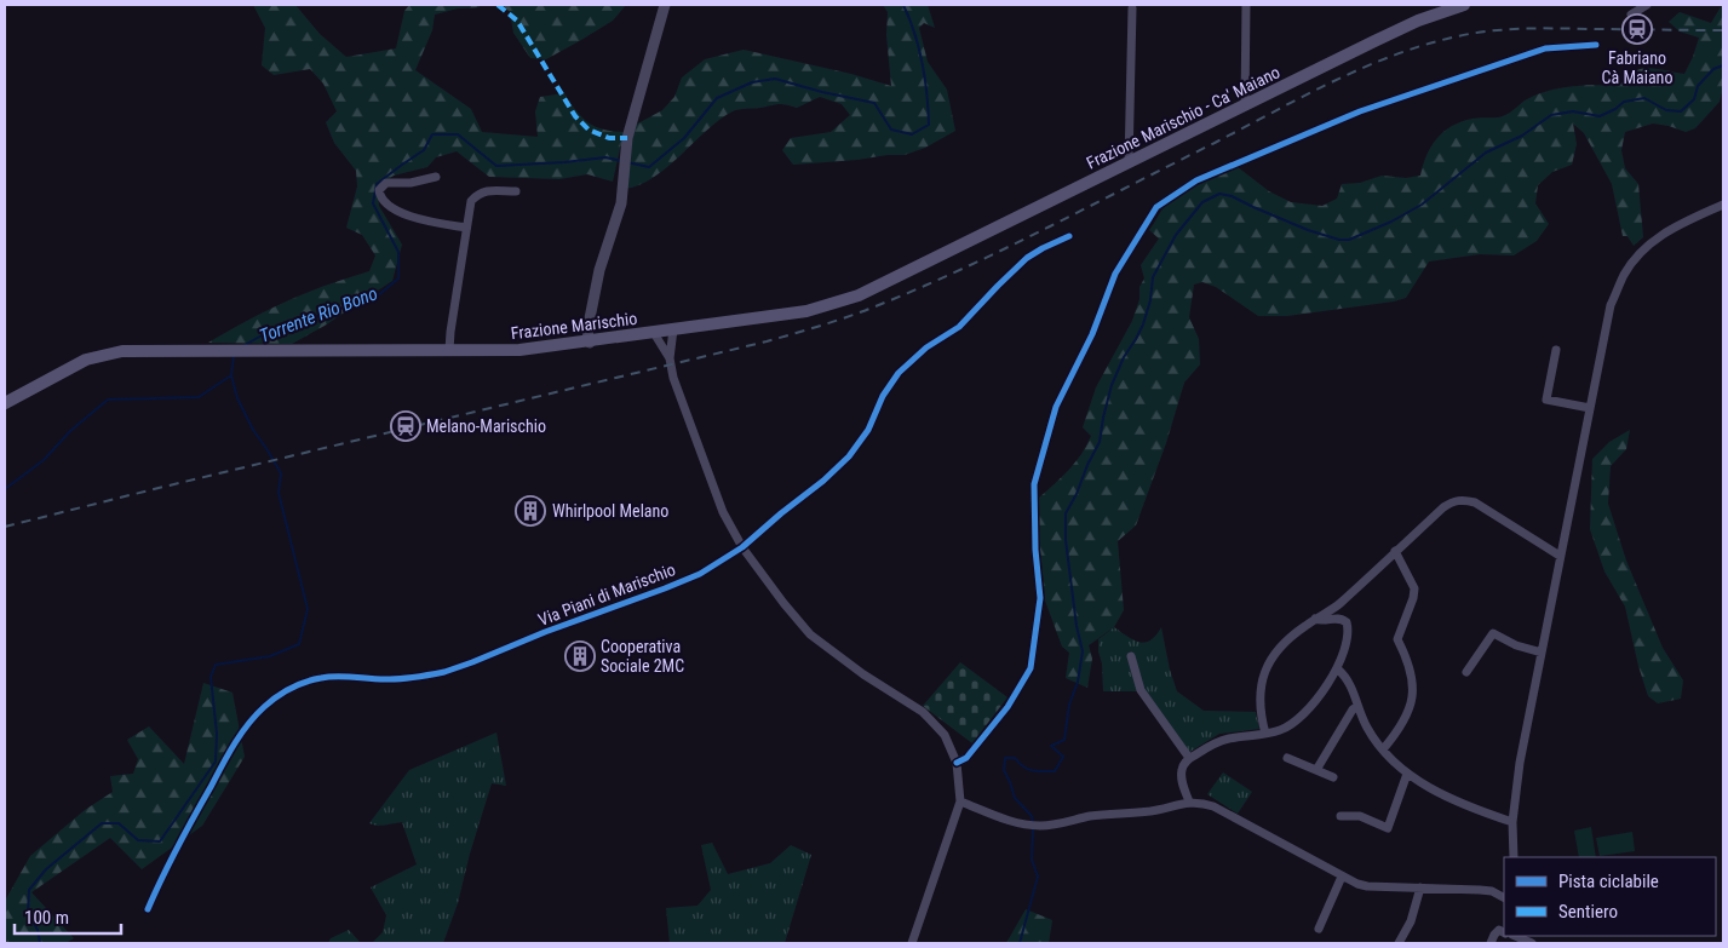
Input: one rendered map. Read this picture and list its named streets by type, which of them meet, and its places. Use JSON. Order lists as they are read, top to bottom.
{
  "streets": {
    "main road": ["Frazione Marischio - Ca' Maiano", "Frazione Marischio"],
    "street": ["Via Piani di Marischio"]
  },
  "crossings": [
    ["Frazione Marischio - Ca' Maiano", "Frazione Marischio"]
  ],
  "water": ["Torrente Rio Bono"],
  "places": {
    "station": ["Fabriano Cà Maiano", "Melano-Marischio"],
    "building": ["Whirlpool Melano", "Cooperativa Sociale 2MC"]
  },
  "legend": ["Pista ciclabile", "Sentiero"],
  "scale_bar": "100 m"
}
